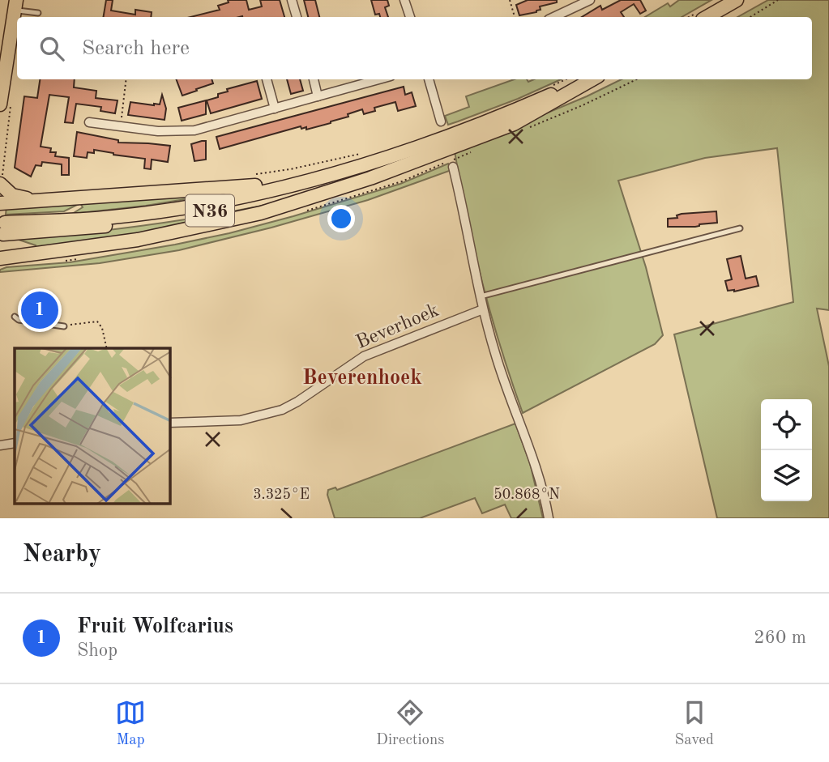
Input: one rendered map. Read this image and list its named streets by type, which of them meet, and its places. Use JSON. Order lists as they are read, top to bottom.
{
  "streets": {
    "main road": ["N36"],
    "street": ["Beverhoek"]
  },
  "districts": ["Beverenhoek"],
  "page": {
    "search": "Search here",
    "pins": "1",
    "heading": "Nearby",
    "list": [
      {
        "mark": "1",
        "name": "Fruit Wolfcarius",
        "note": "Shop",
        "value": "260 m"
      }
    ],
    "nav": ["Map", "Directions", "Saved"]
  },
  "coordinates": ["3.325°E", "50.868°N"]
}
